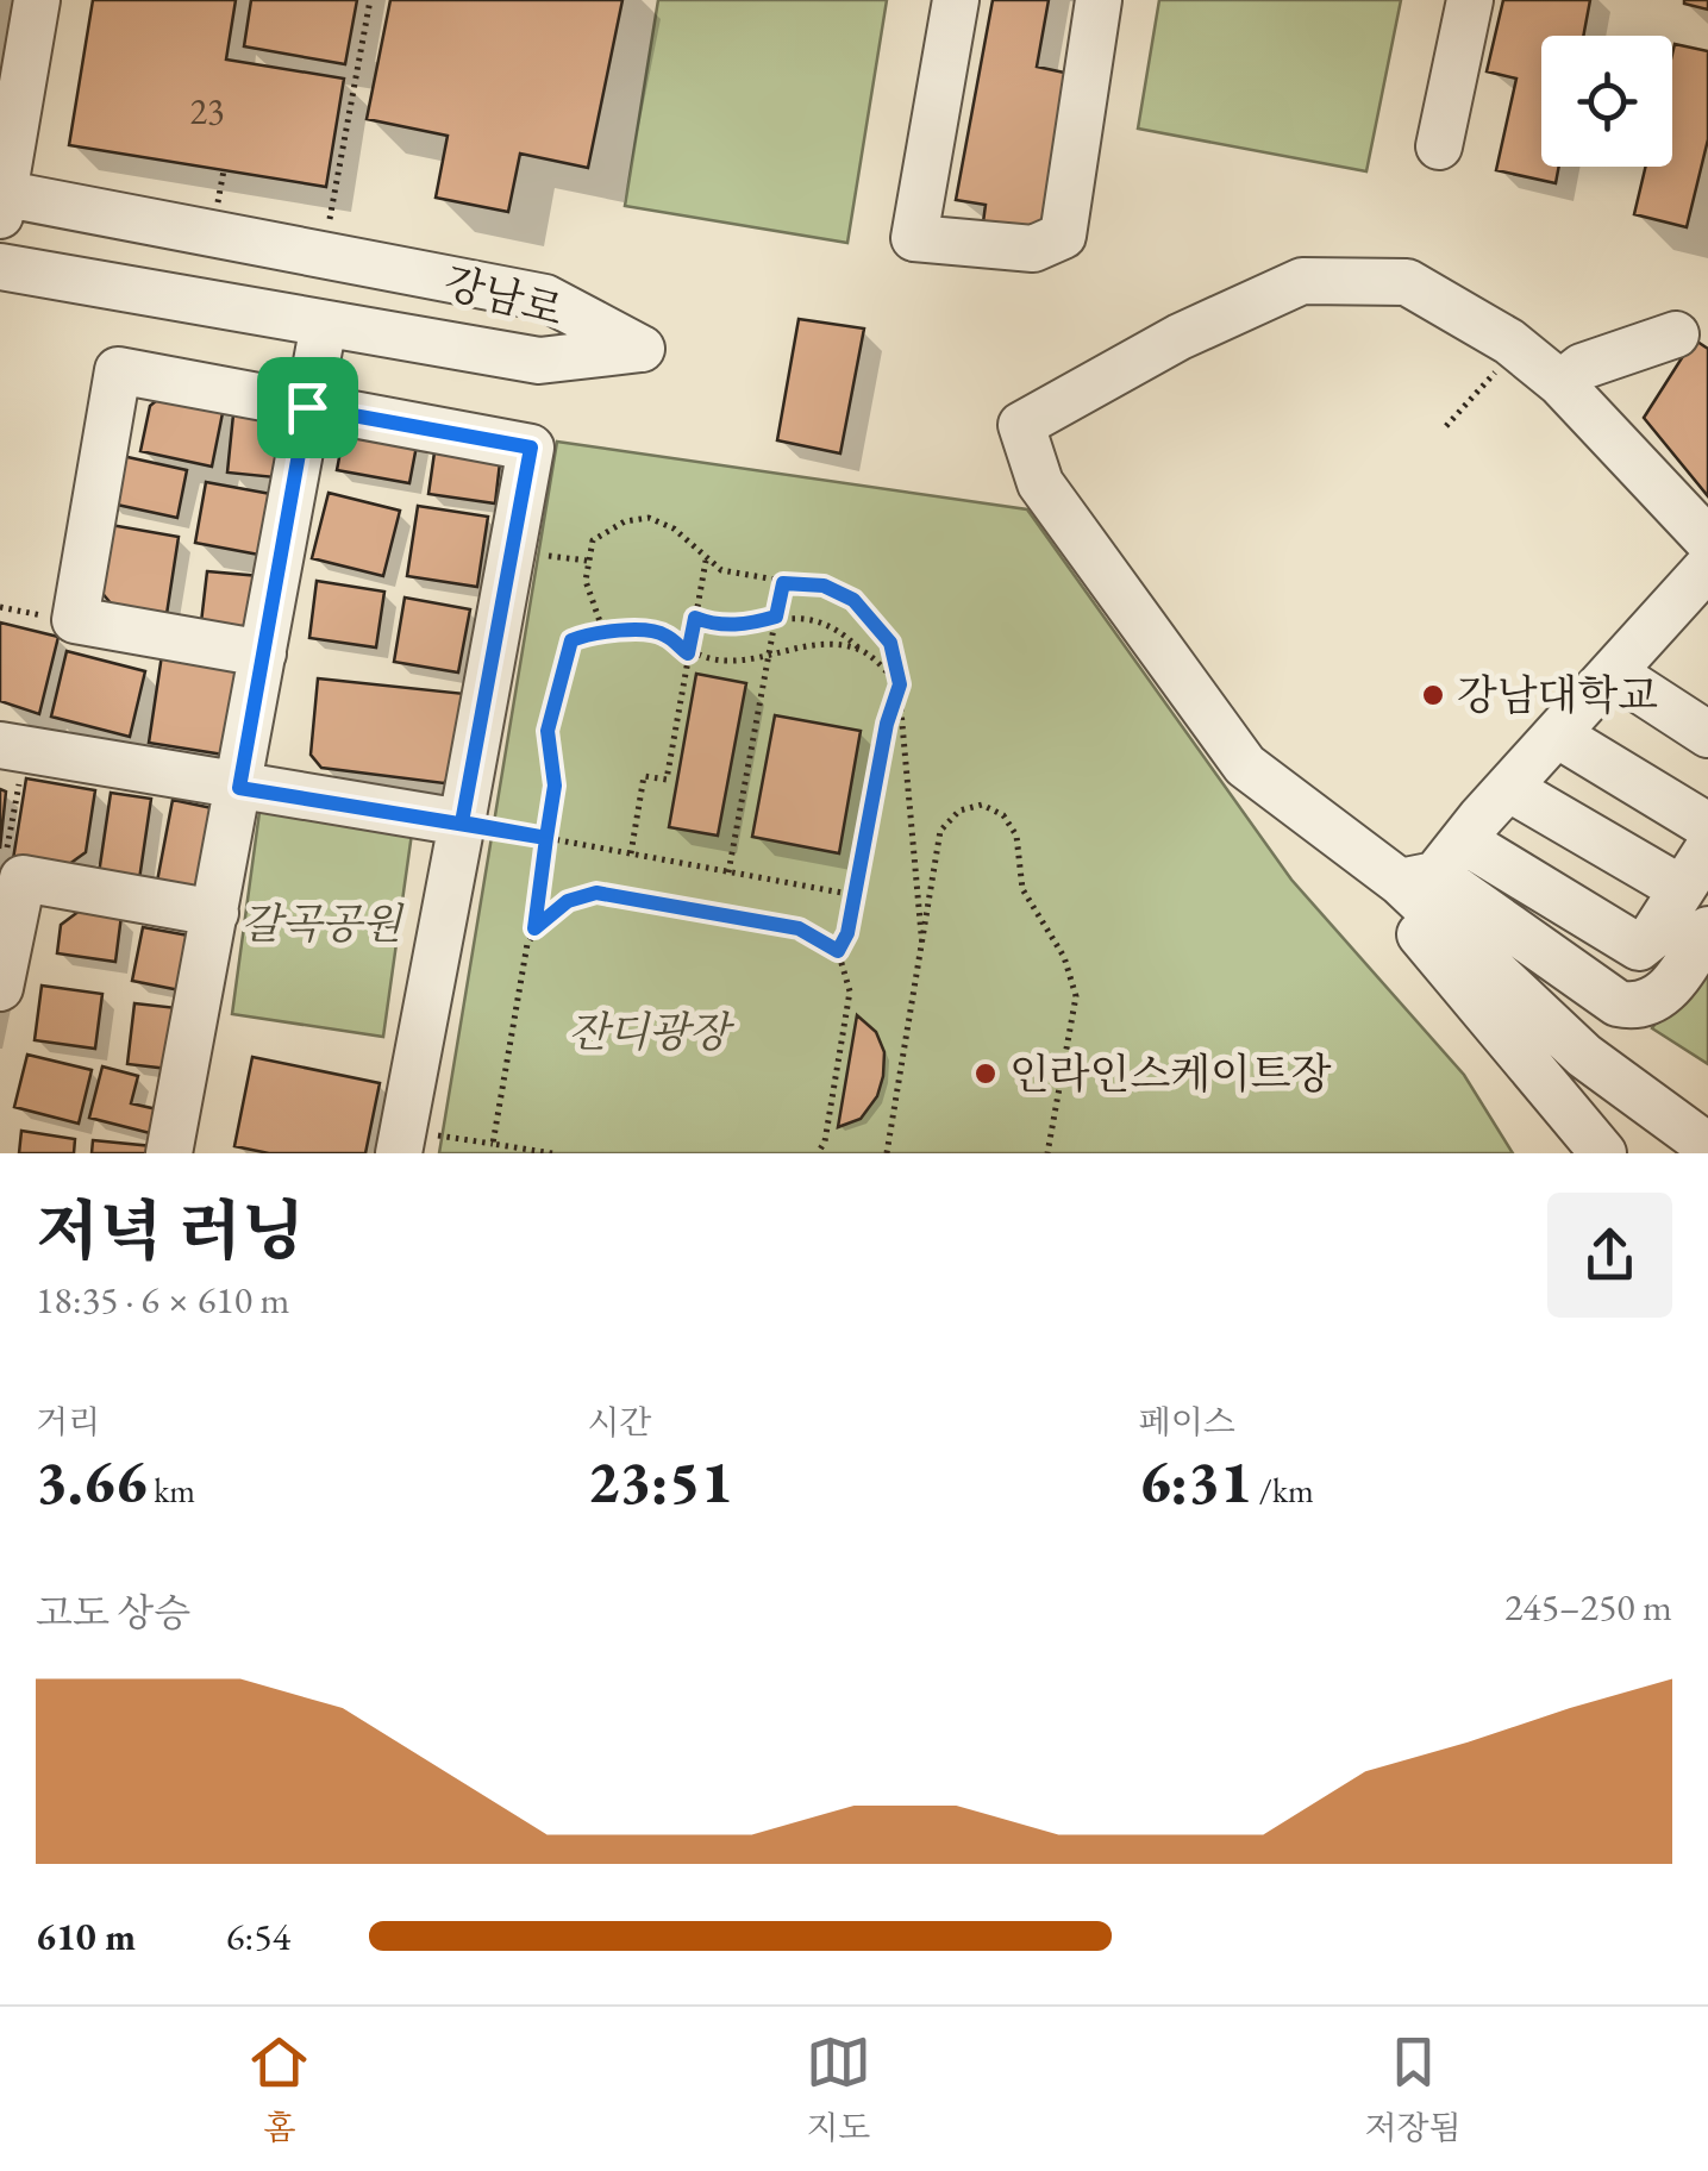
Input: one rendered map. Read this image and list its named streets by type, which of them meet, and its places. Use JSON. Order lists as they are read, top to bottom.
{
  "streets": {
    "street": ["강남로"]
  },
  "parks": ["갈곡공원", "잔디광장"],
  "places": ["강남대학교", "인라인스케이트장"],
  "house_numbers": ["23"],
  "page": {
    "heading": ["저녁 러닝", "18:35 · 6 × 610 m"],
    "stats": [
      ["거리", "3.66 km"],
      ["시간", "23:51"],
      ["페이스", "6:31 /km"]
    ],
    "chart": ["고도 상승", "245–250 m"],
    "list": [
      {
        "name": "610 m",
        "note": "6:54"
      }
    ],
    "tabs": ["홈", "지도", "저장됨"]
  }
}
